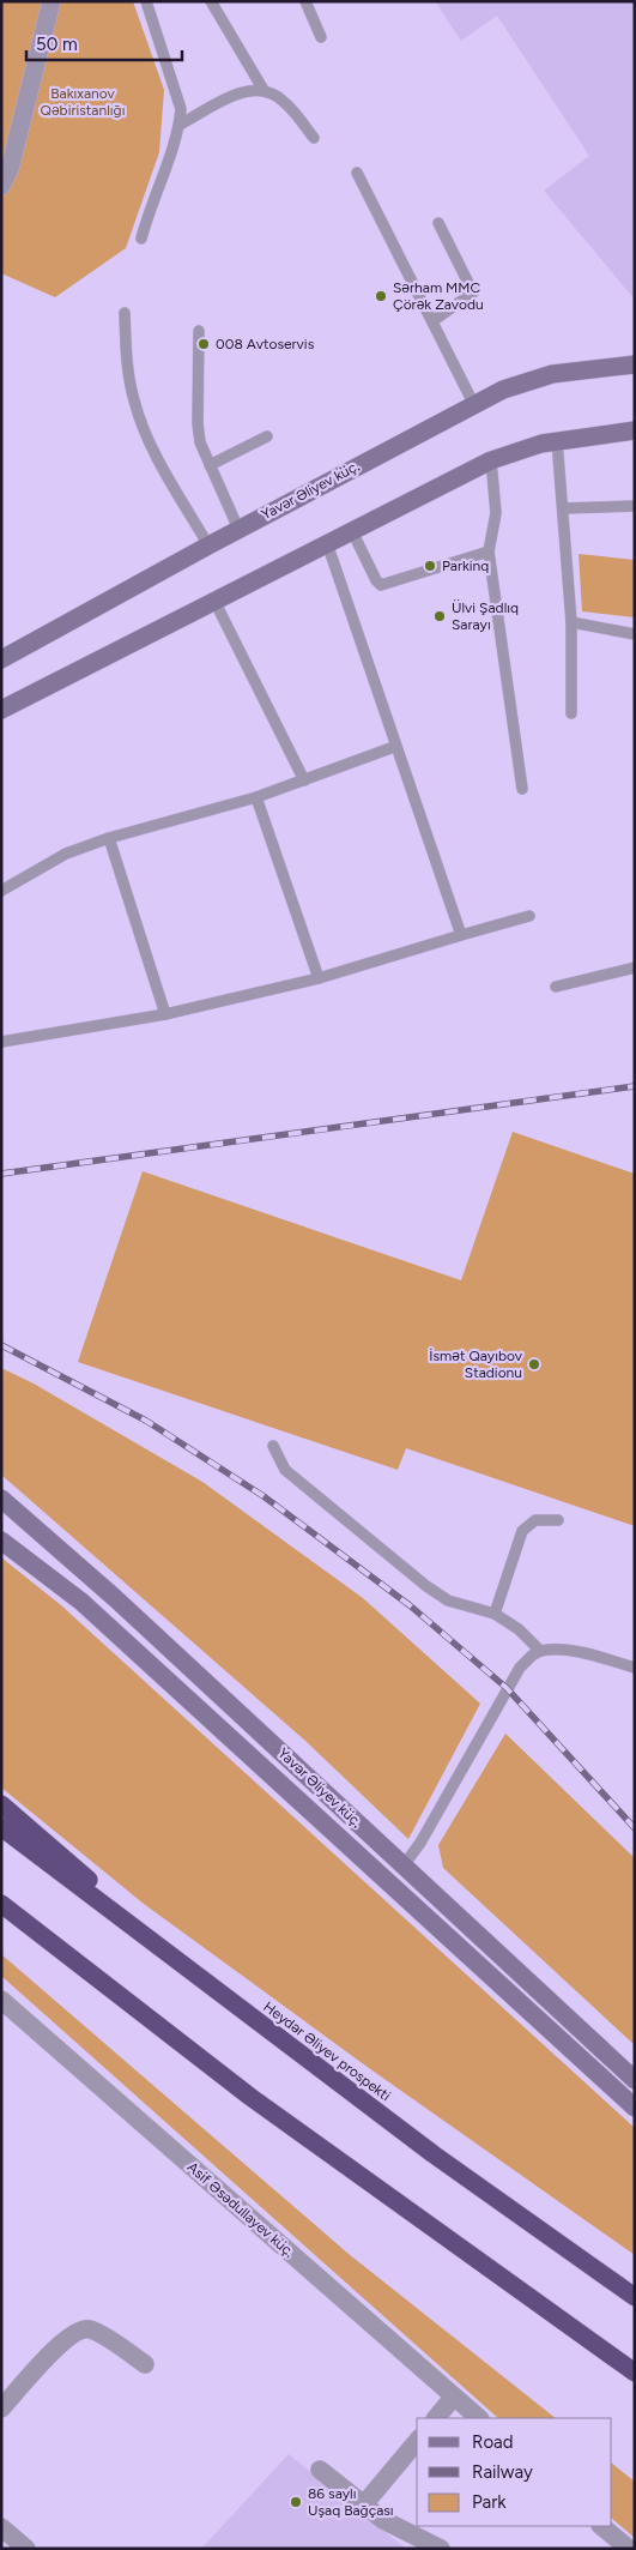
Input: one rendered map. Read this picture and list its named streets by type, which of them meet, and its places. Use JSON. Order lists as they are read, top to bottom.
{
  "streets": {
    "highway": ["Heydər Əliyev prospekti"],
    "main road": ["Yavər Əliyev küç."],
    "street": ["Asif Əsədullayev küç."]
  },
  "parks": ["Bakıxanov Qəbiristanlığı"],
  "places": [
    "Sərham MMC Çörək Zavodu",
    "008 Avtoservis",
    "Parkinq",
    "Ülvi Şadlıq Sarayı",
    "İsmət Qayıbov Stadionu",
    "86 saylı Uşaq Bağçası"
  ],
  "legend": ["Road", "Railway", "Park"],
  "scale_bar": "50 m"
}
